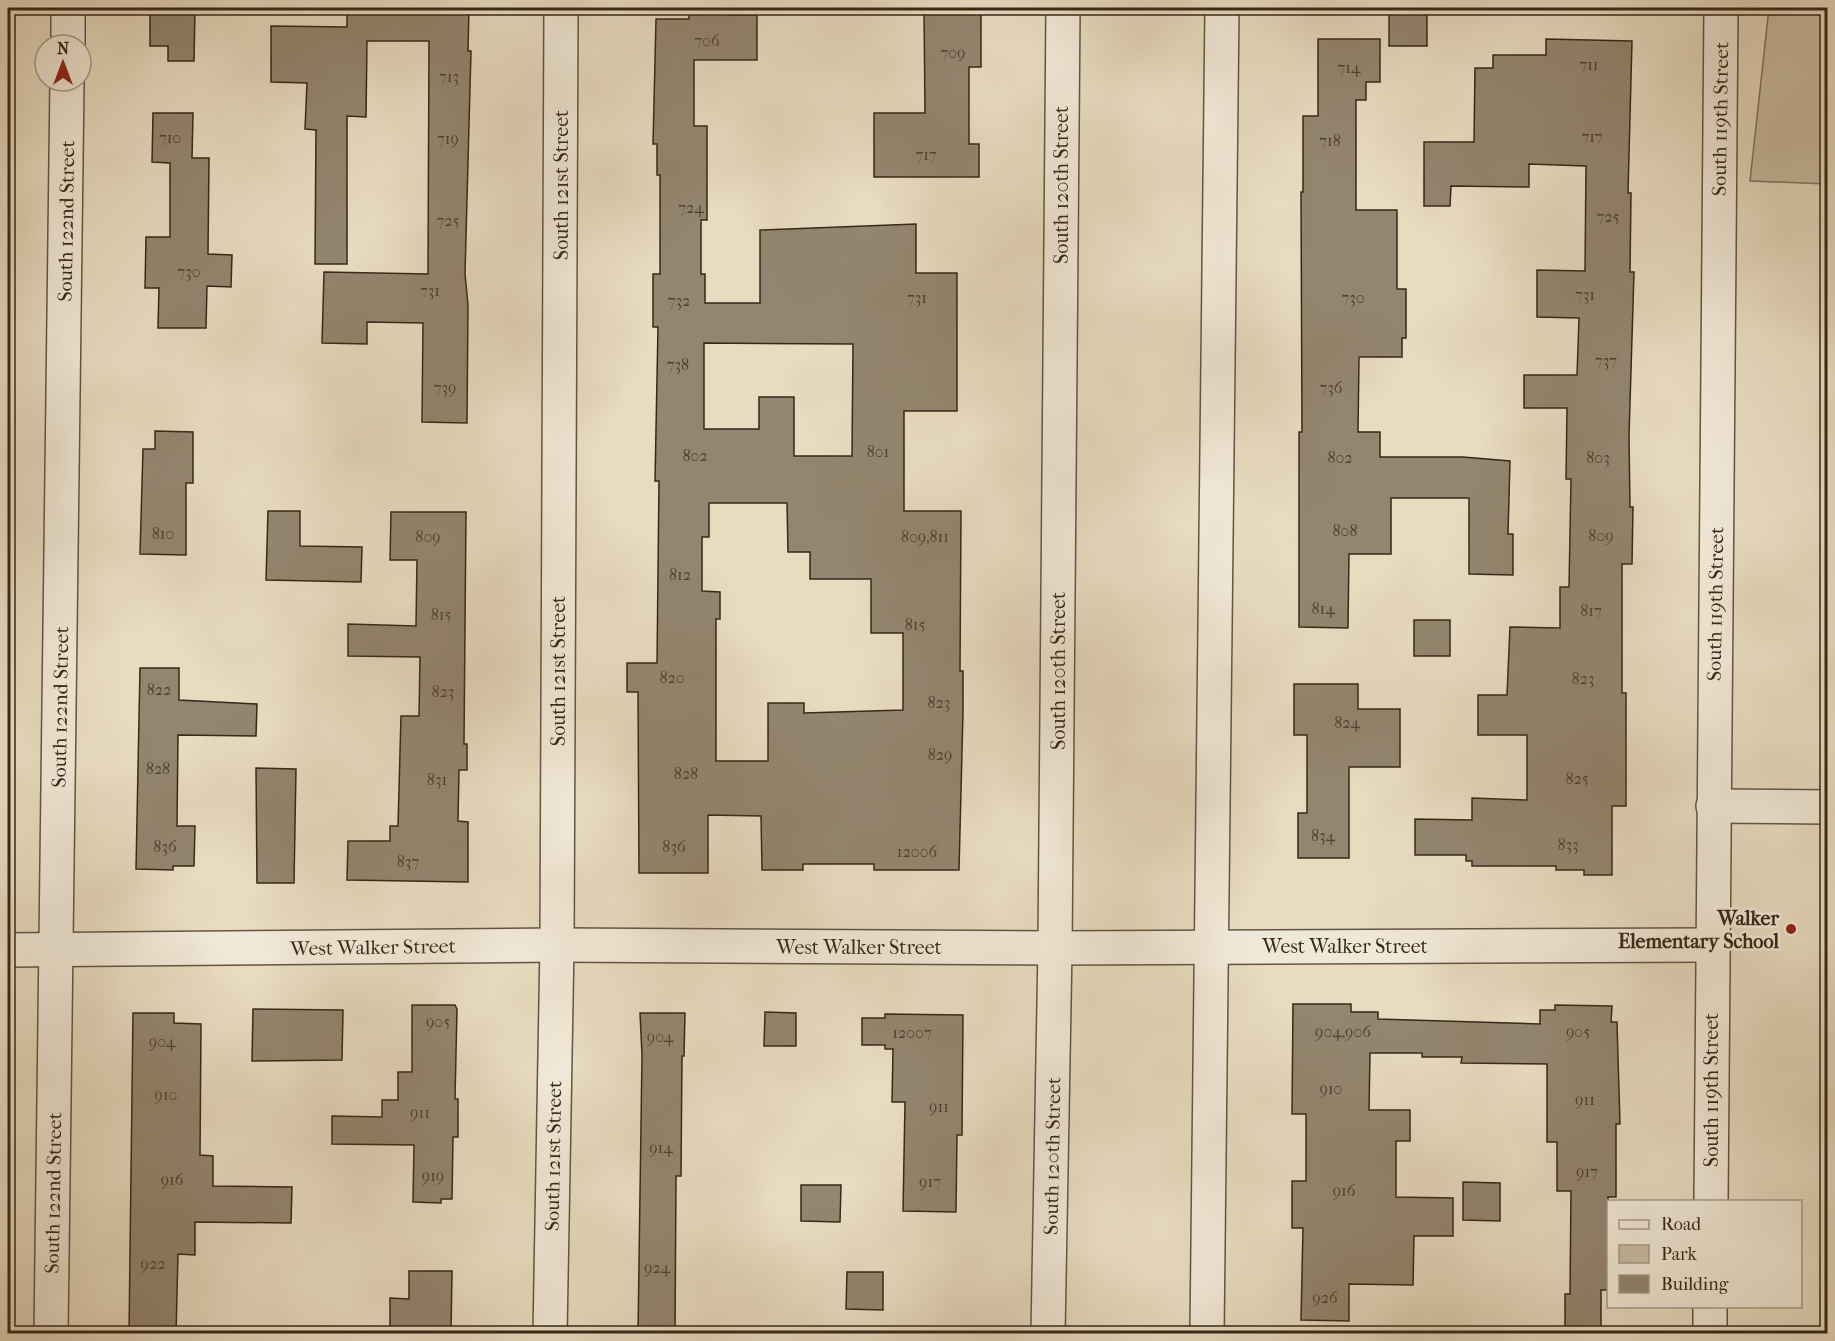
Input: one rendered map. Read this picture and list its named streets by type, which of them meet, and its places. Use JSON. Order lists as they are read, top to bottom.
{
  "streets": {
    "street": [
      "South 119th Street",
      "South 121st Street",
      "South 120th Street",
      "South 122nd Street",
      "West Walker Street"
    ]
  },
  "crossings": [
    ["South 119th Street", "West Walker Street"],
    ["South 121st Street", "West Walker Street"],
    ["South 120th Street", "West Walker Street"],
    ["South 122nd Street", "West Walker Street"]
  ],
  "places": ["Walker Elementary School"],
  "house_numbers": [
    "706",
    "709",
    "711",
    "714",
    "713",
    "717",
    "710",
    "719",
    "718",
    "717",
    "724",
    "725",
    "725",
    "730",
    "731",
    "731",
    "731",
    "730",
    "732",
    "737",
    "738",
    "739",
    "736",
    "801",
    "802",
    "802",
    "803",
    "808",
    "810",
    "809",
    "809",
    "809,811",
    "812",
    "814",
    "817",
    "815",
    "815",
    "820",
    "823",
    "822",
    "823",
    "823",
    "824",
    "829",
    "828",
    "828",
    "825",
    "831",
    "834",
    "833",
    "836",
    "836",
    "12006",
    "837",
    "905",
    "904,906",
    "905",
    "12007",
    "904",
    "904",
    "910",
    "910",
    "911",
    "911",
    "911",
    "914",
    "917",
    "919",
    "916",
    "917",
    "916",
    "922",
    "924",
    "926"
  ],
  "legend": ["Road", "Park", "Building"],
  "north": "top"
}
